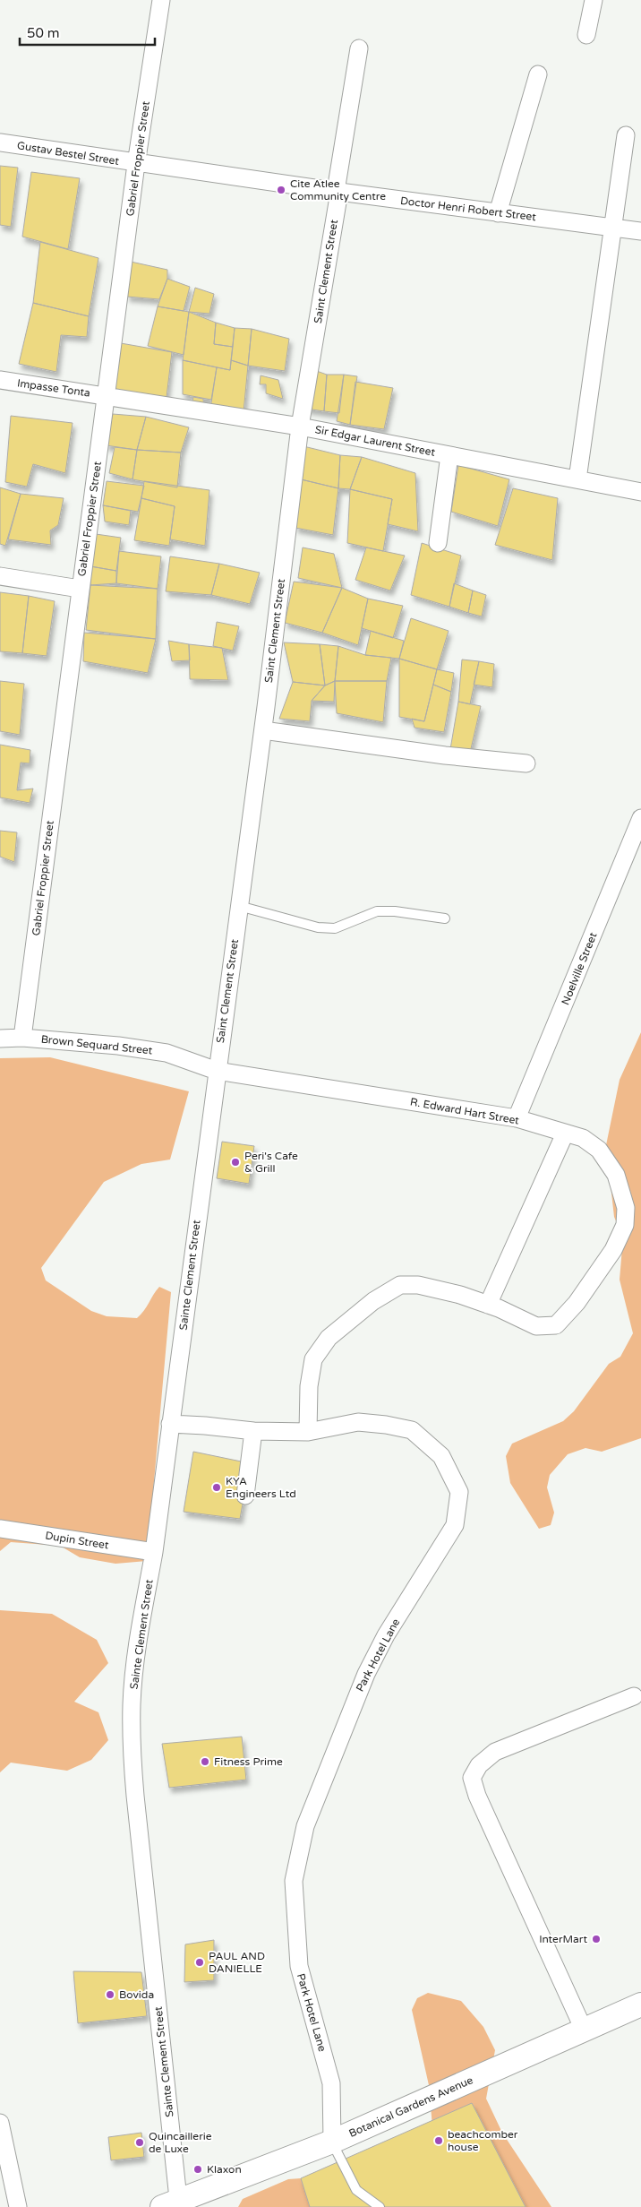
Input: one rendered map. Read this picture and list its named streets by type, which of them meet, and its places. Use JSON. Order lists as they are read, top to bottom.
{
  "streets": {
    "street": [
      "Gustav Bestel Street",
      "Gabriel Froppier Street",
      "Doctor Henri Robert Street",
      "Saint Clement Street",
      "Impasse Tonta",
      "Sir Edgar Laurent Street",
      "Noelville Street",
      "Brown Sequard Street",
      "R. Edward Hart Street",
      "Sainte Clement Street",
      "Dupin Street",
      "Park Hotel Lane",
      "Botanical Gardens Avenue"
    ]
  },
  "crossings": [
    ["Gustav Bestel Street", "Gabriel Froppier Street"],
    ["Gustav Bestel Street", "Doctor Henri Robert Street"],
    ["Gabriel Froppier Street", "Doctor Henri Robert Street"],
    ["Gabriel Froppier Street", "Impasse Tonta"],
    ["Gabriel Froppier Street", "Sir Edgar Laurent Street"],
    ["Gabriel Froppier Street", "Brown Sequard Street"],
    ["Doctor Henri Robert Street", "Saint Clement Street"],
    ["Saint Clement Street", "Sir Edgar Laurent Street"],
    ["Saint Clement Street", "Brown Sequard Street"],
    ["Saint Clement Street", "R. Edward Hart Street"],
    ["Saint Clement Street", "Sainte Clement Street"],
    ["Impasse Tonta", "Sir Edgar Laurent Street"],
    ["Noelville Street", "R. Edward Hart Street"],
    ["Brown Sequard Street", "R. Edward Hart Street"],
    ["Brown Sequard Street", "Sainte Clement Street"],
    ["R. Edward Hart Street", "Sainte Clement Street"],
    ["Sainte Clement Street", "Dupin Street"],
    ["Sainte Clement Street", "Park Hotel Lane"],
    ["Sainte Clement Street", "Botanical Gardens Avenue"],
    ["Park Hotel Lane", "Botanical Gardens Avenue"]
  ],
  "places": [
    "Cite Atlee Community Centre",
    "Peri's Cafe & Grill",
    "KYA Engineers Ltd",
    "Fitness Prime",
    "InterMart",
    "PAUL AND DANIELLE",
    "Bovida",
    "beachcomber house",
    "Quincaillerie de Luxe",
    "Klaxon"
  ],
  "scale_bar": "50 m"
}
